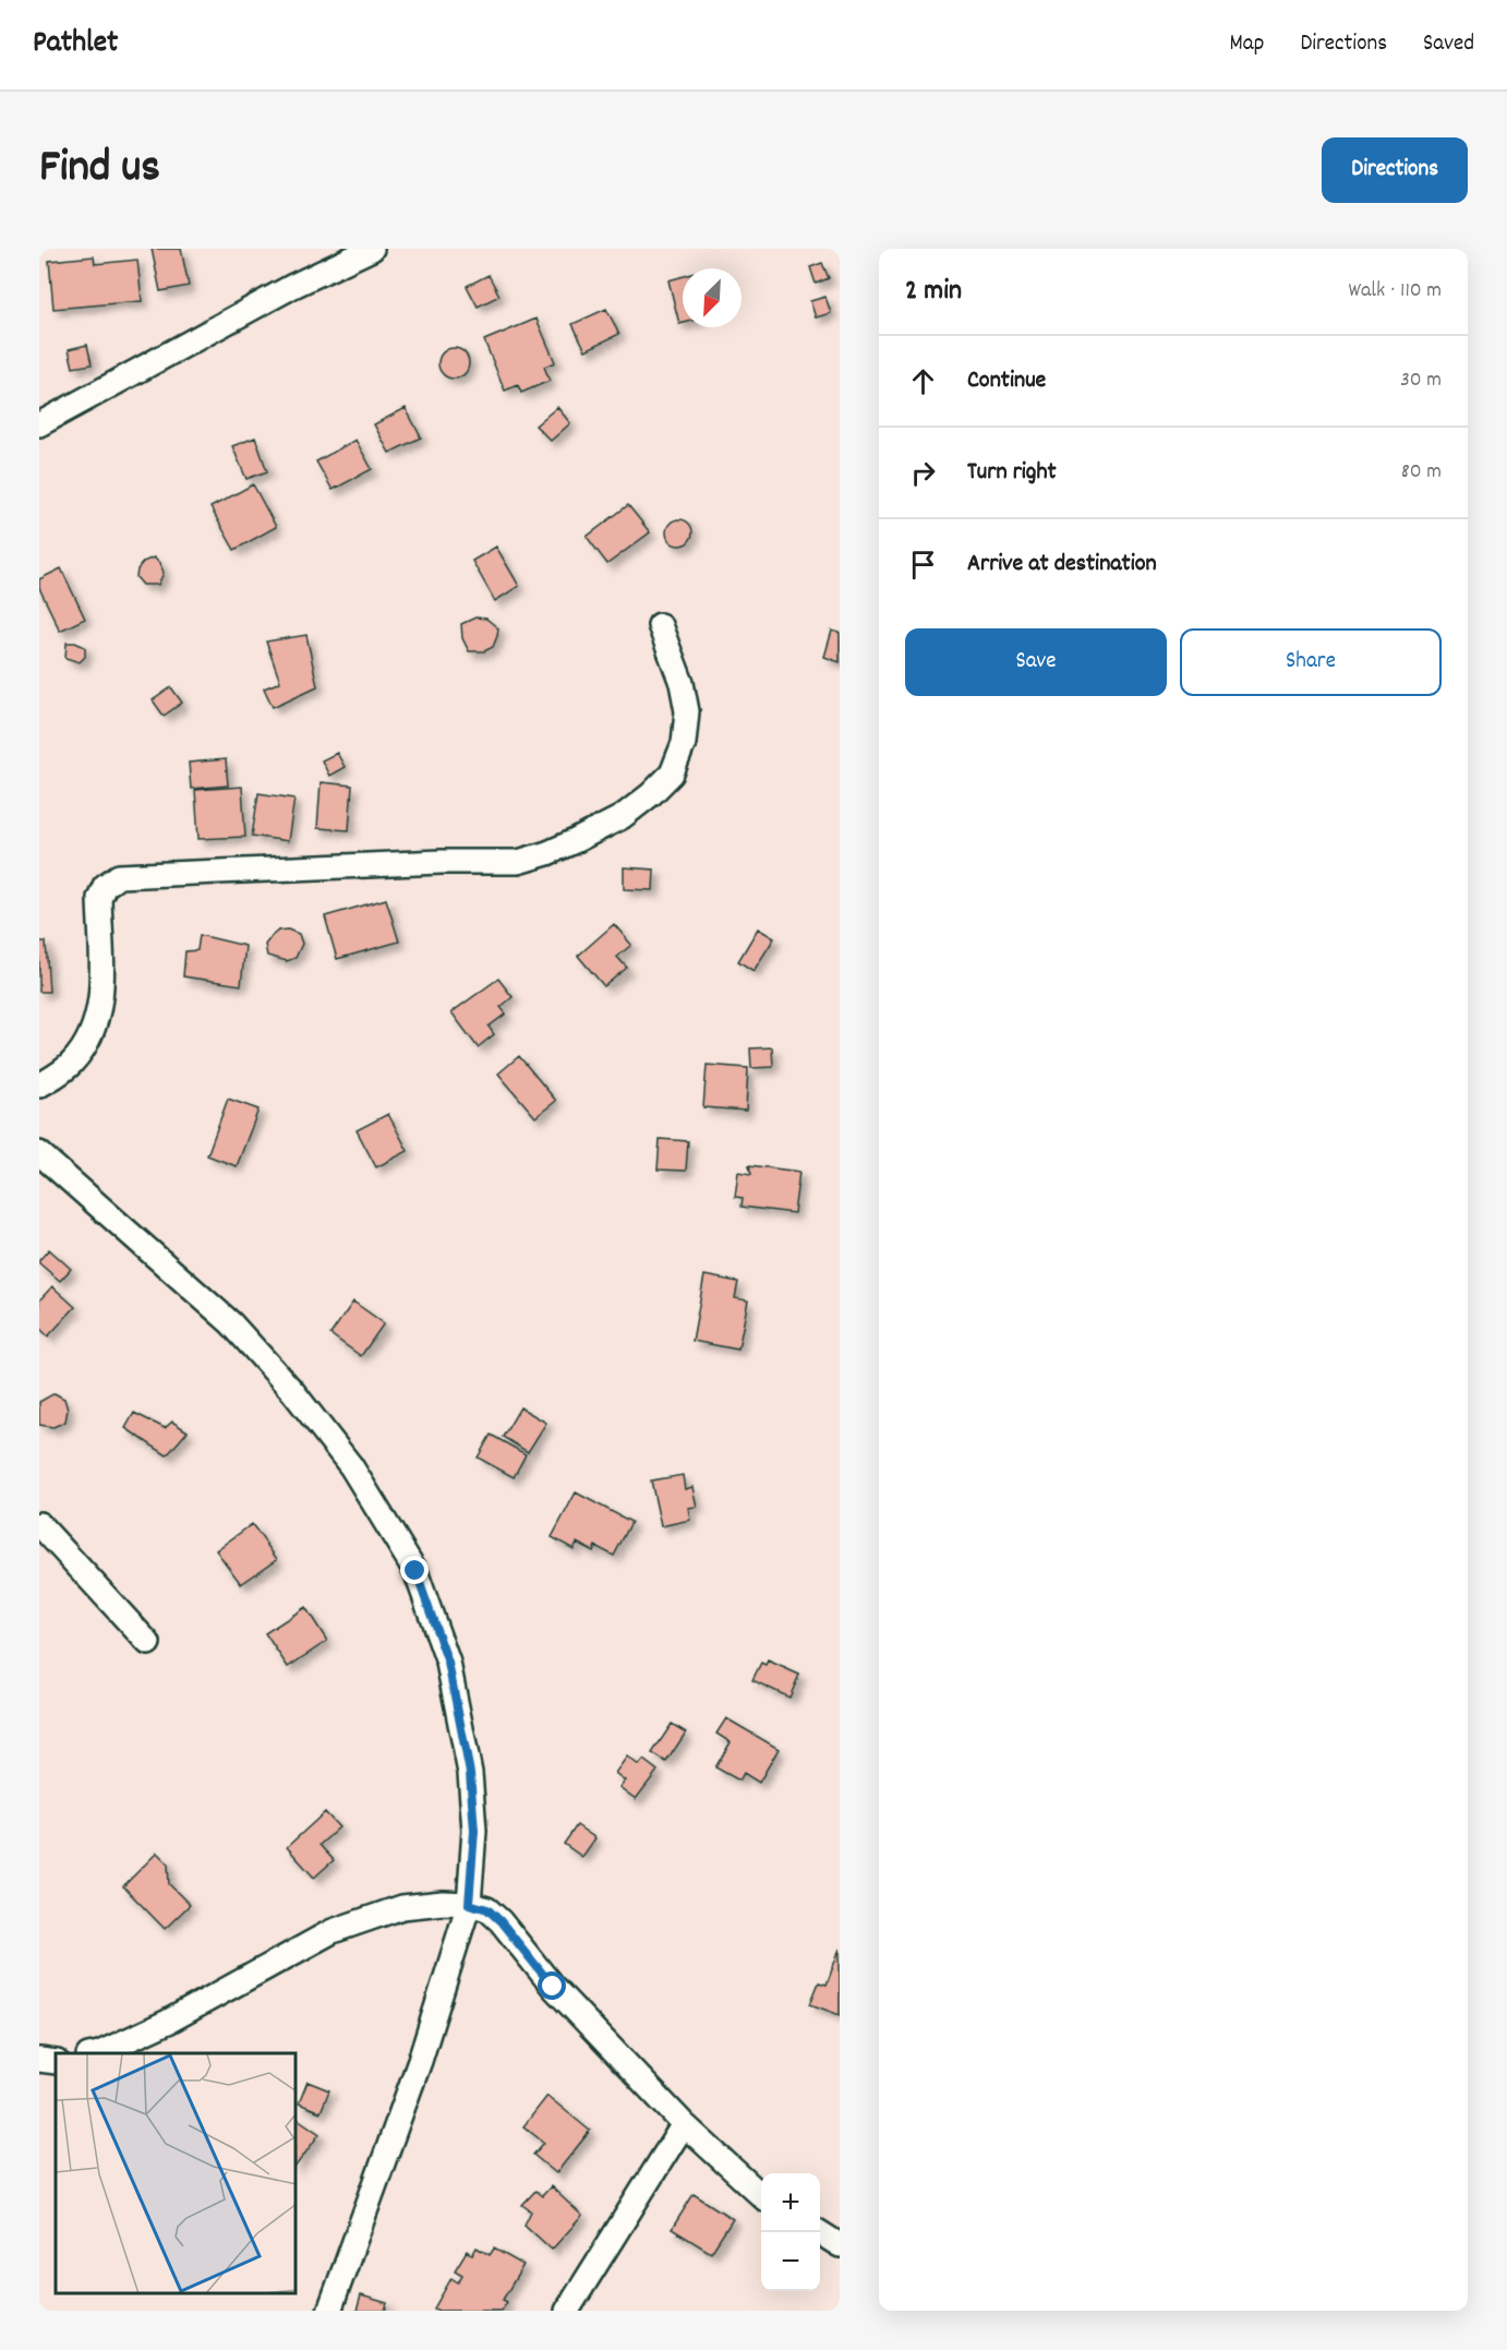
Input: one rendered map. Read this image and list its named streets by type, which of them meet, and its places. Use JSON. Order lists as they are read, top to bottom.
{
  "north": "bottom left",
  "page": {
    "header": "Pathlet",
    "nav": ["Map", "Directions", "Saved"],
    "title": "Find us",
    "buttons": [
      "Directions",
      ["Save", "Share"]
    ],
    "heading": ["2 min", "Walk · 110 m"],
    "list": [
      ["Continue", "30 m"],
      ["Turn right", "80 m"],
      "Arrive at destination"
    ],
    "map_buttons": ["+", "−"]
  }
}
